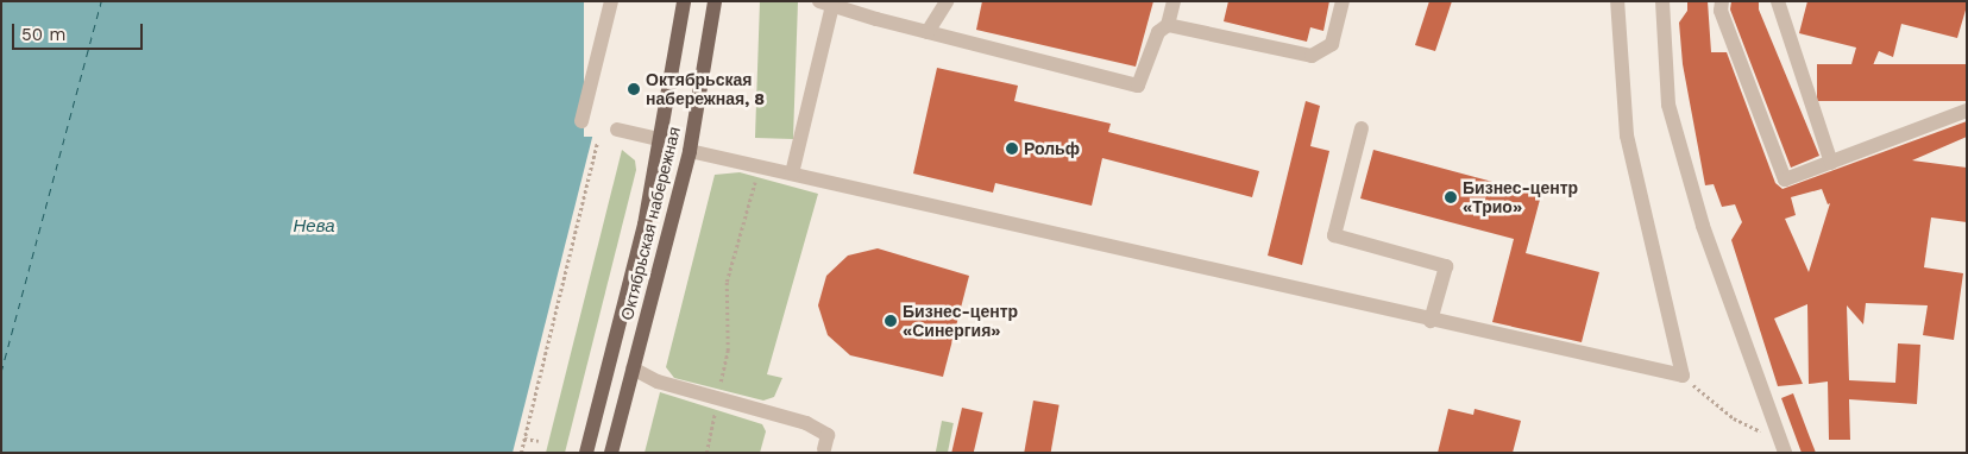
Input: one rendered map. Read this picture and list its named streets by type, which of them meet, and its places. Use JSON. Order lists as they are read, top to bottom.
{
  "streets": {
    "main road": ["Октябрьская набережная"]
  },
  "water": ["Нева"],
  "places": [
    "Октябрьская набережная, 8",
    "Рольф",
    "Бизнес-центр «Трио»",
    "Бизнес-центр «Синергия»"
  ],
  "scale_bar": "50 m"
}
